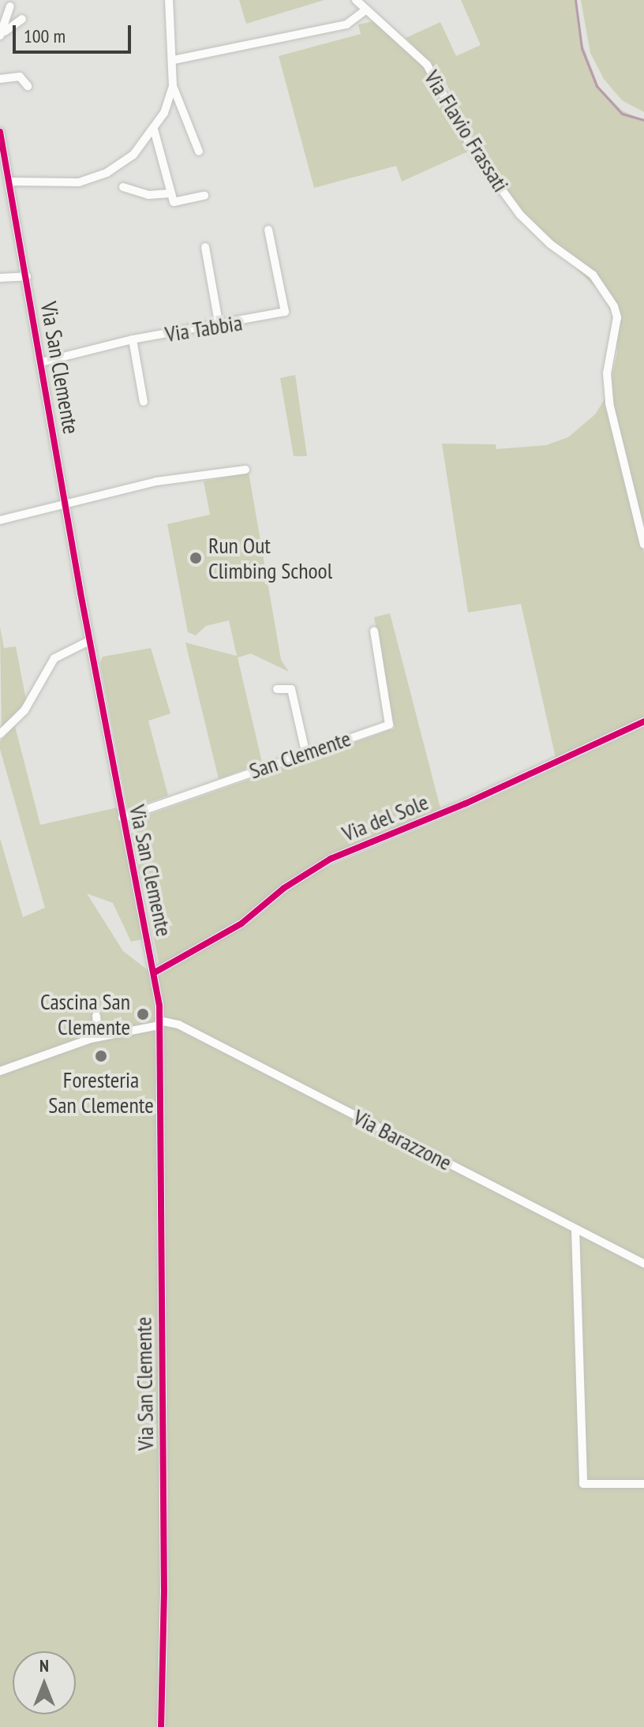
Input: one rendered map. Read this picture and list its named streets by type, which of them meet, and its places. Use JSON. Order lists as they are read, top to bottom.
{
  "streets": {
    "street": [
      "Via Flavio Frassati",
      "Via Tabbia",
      "Via San Clemente",
      "San Clemente",
      "Via del Sole",
      "Via Barazzone"
    ]
  },
  "crossings": [
    ["Via Tabbia", "Via San Clemente"],
    ["Via San Clemente", "San Clemente"],
    ["Via San Clemente", "Via del Sole"],
    ["Via San Clemente", "Via Barazzone"]
  ],
  "places": ["Run Out Climbing School", "Cascina San Clemente", "Foresteria San Clemente"],
  "scale_bar": "100 m",
  "north": "top"
}
